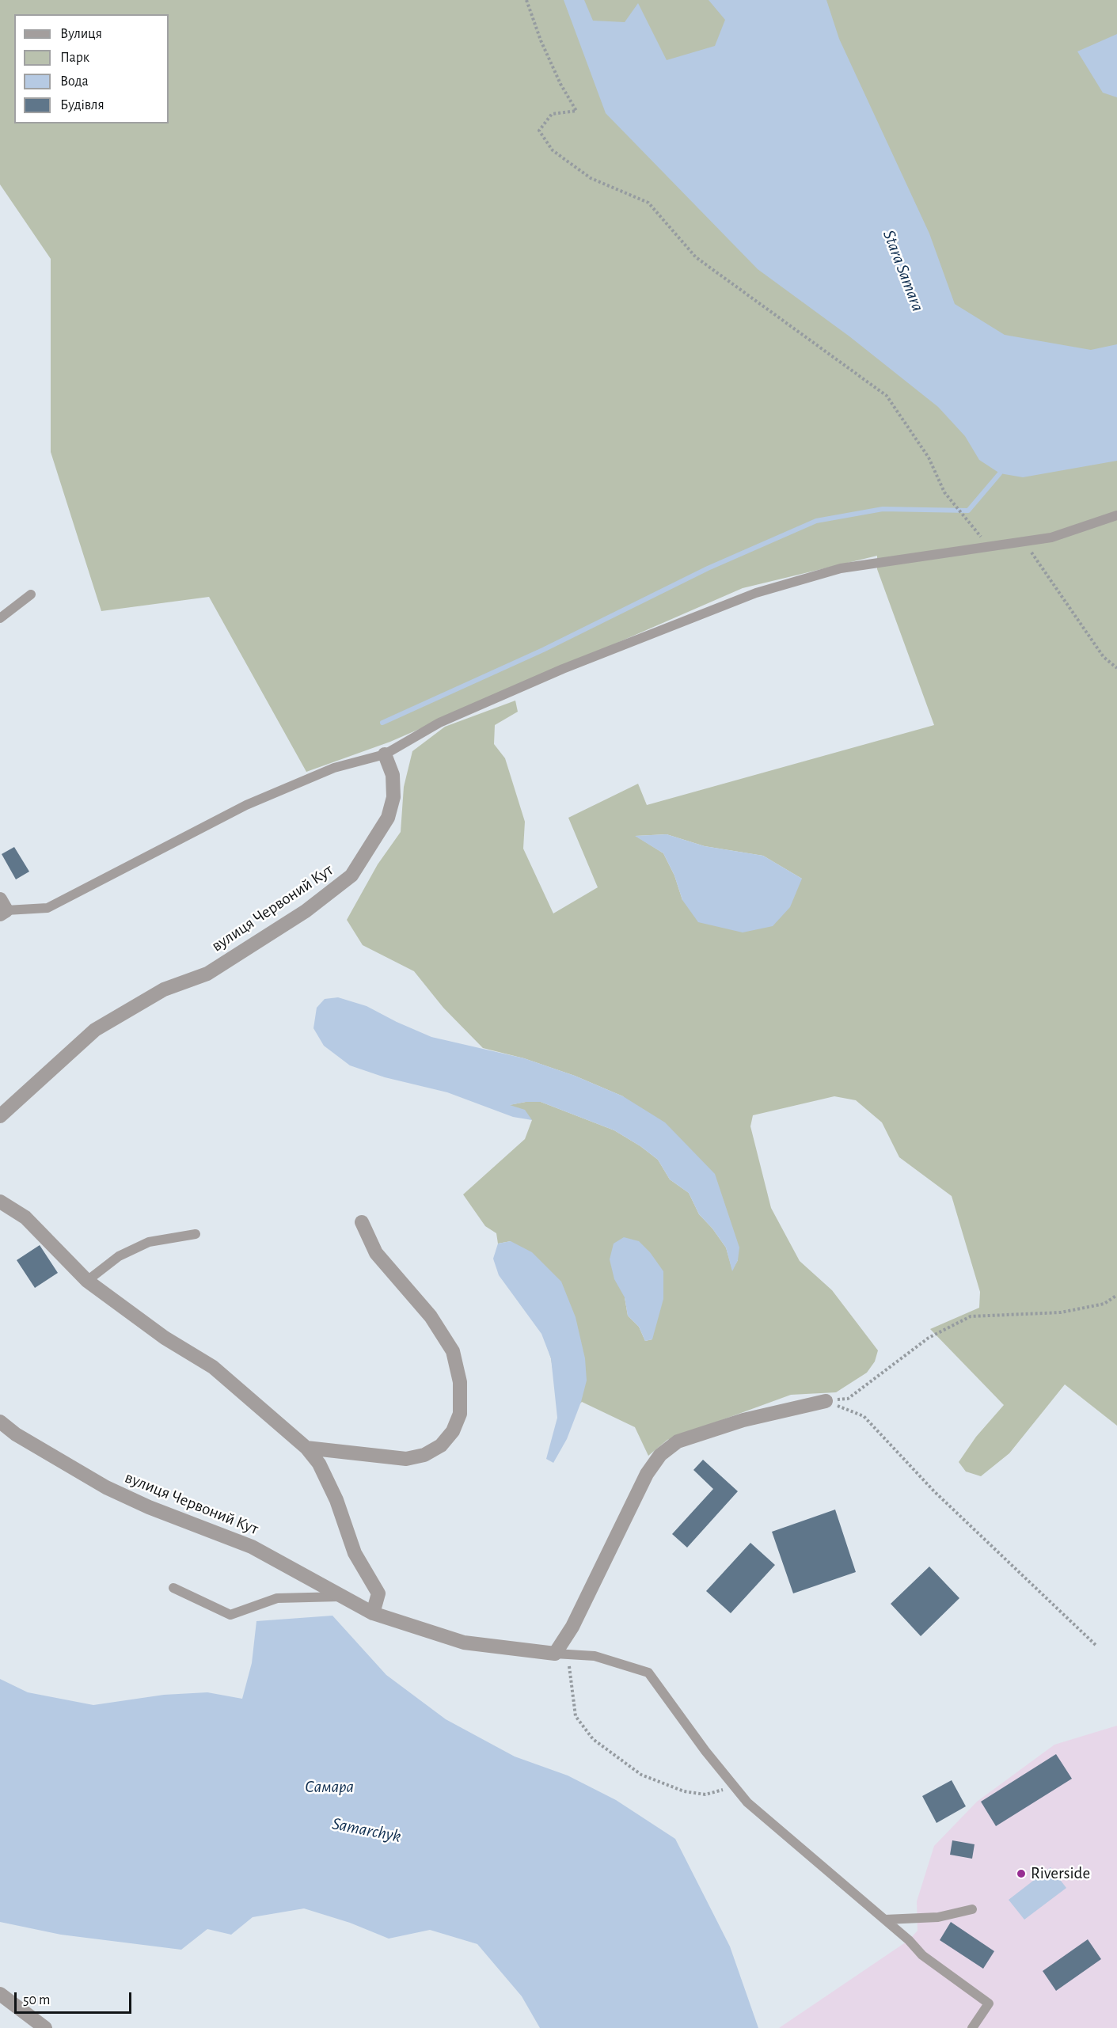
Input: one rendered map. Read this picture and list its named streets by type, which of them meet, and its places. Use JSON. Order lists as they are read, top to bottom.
{
  "streets": {
    "street": ["вулиця Червоний Кут"]
  },
  "water": ["Stara Samara", "Самара", "Samarchyk"],
  "places": ["Riverside"],
  "legend": [
    "Вулиця",
    "Парк",
    "Вода",
    "Будівля"
  ],
  "scale_bar": "50 m"
}
